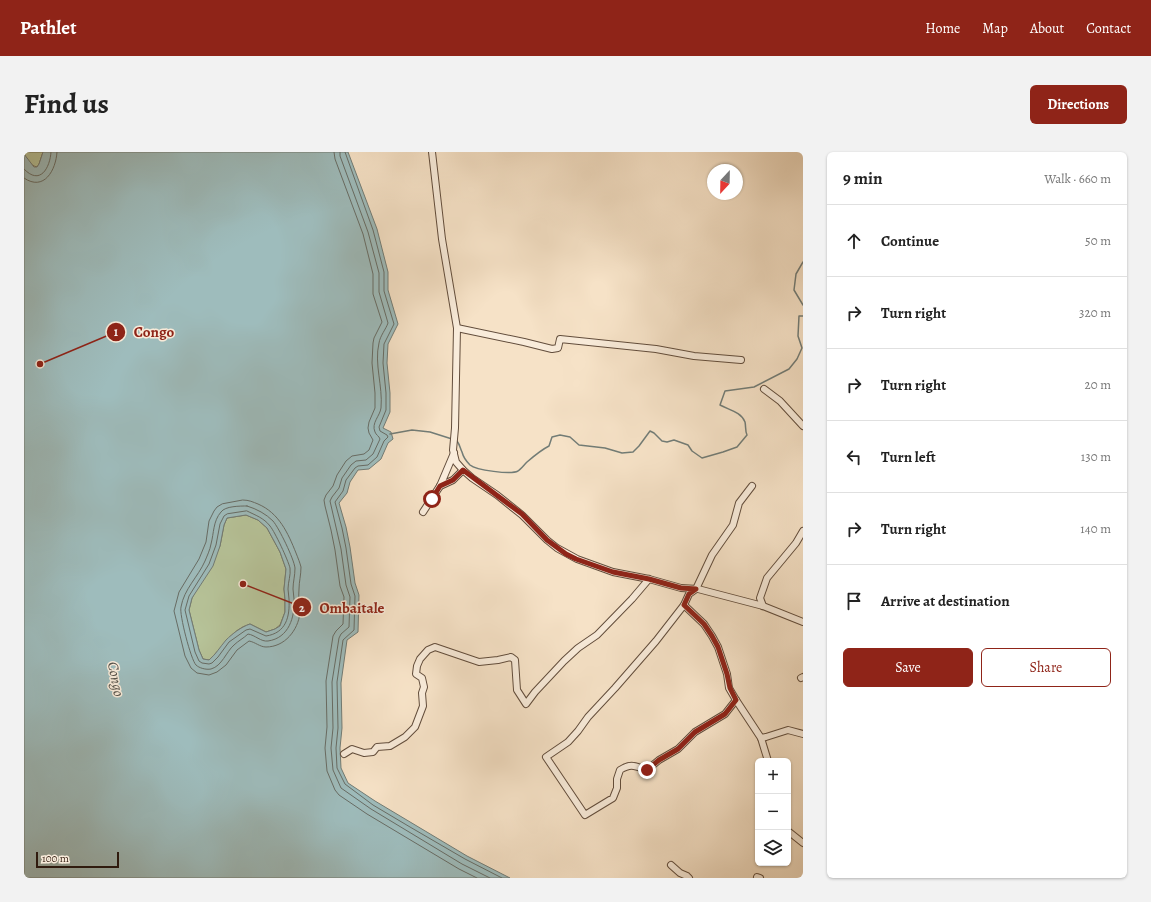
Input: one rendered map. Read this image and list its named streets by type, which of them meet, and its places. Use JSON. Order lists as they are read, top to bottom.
{
  "water": ["Congo"],
  "places": ["Congo", "Ombaitale"],
  "scale_bar": "100 m",
  "north": "bottom",
  "page": {
    "header": "Pathlet",
    "nav": [
      "Home",
      "Map",
      "About",
      "Contact"
    ],
    "title": "Find us",
    "buttons": [
      "Directions",
      ["Save", "Share"]
    ],
    "heading": ["9 min", "Walk · 660 m"],
    "list": [
      ["Continue", "50 m"],
      ["Turn right", "320 m"],
      ["Turn right", "20 m"],
      ["Turn left", "130 m"],
      ["Turn right", "140 m"],
      "Arrive at destination"
    ],
    "map_buttons": ["+", "−"],
    "scale": "100 m"
  }
}
